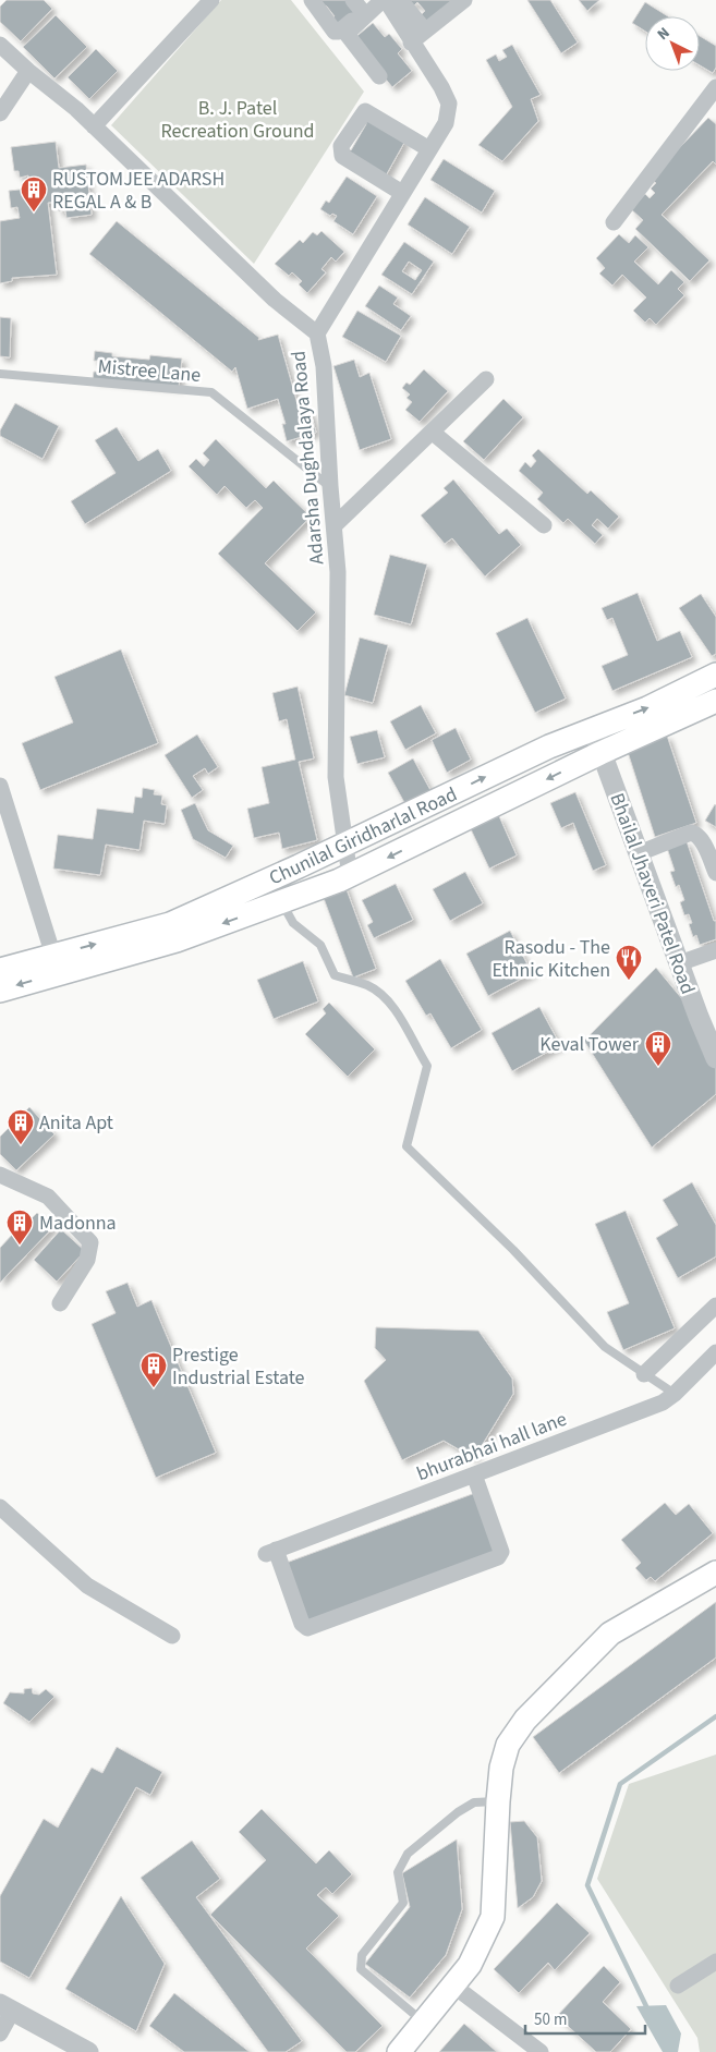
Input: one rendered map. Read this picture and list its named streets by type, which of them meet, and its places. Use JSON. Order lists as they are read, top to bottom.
{
  "streets": {
    "main road": ["Chunilal Giridharlal Road"],
    "street": ["Adarsha Dughdalaya Road", "Bhailal Jhaveri Patel Road", "bhurabhai hall lane"],
    "lane": ["Mistree Lane"]
  },
  "crossings": [
    ["Mistree Lane", "Adarsha Dughdalaya Road"],
    ["Adarsha Dughdalaya Road", "Chunilal Giridharlal Road"],
    ["Chunilal Giridharlal Road", "Bhailal Jhaveri Patel Road"]
  ],
  "parks": ["B. J. Patel Recreation Ground"],
  "places": {
    "building": [
      "RUSTOMJEE ADARSH REGAL A & B",
      "Keval Tower",
      "Anita Apt",
      "Madonna",
      "Prestige Industrial Estate"
    ],
    "restaurant": ["Rasodu - The Ethnic Kitchen"]
  },
  "scale_bar": "50 m",
  "north": "top left"
}
